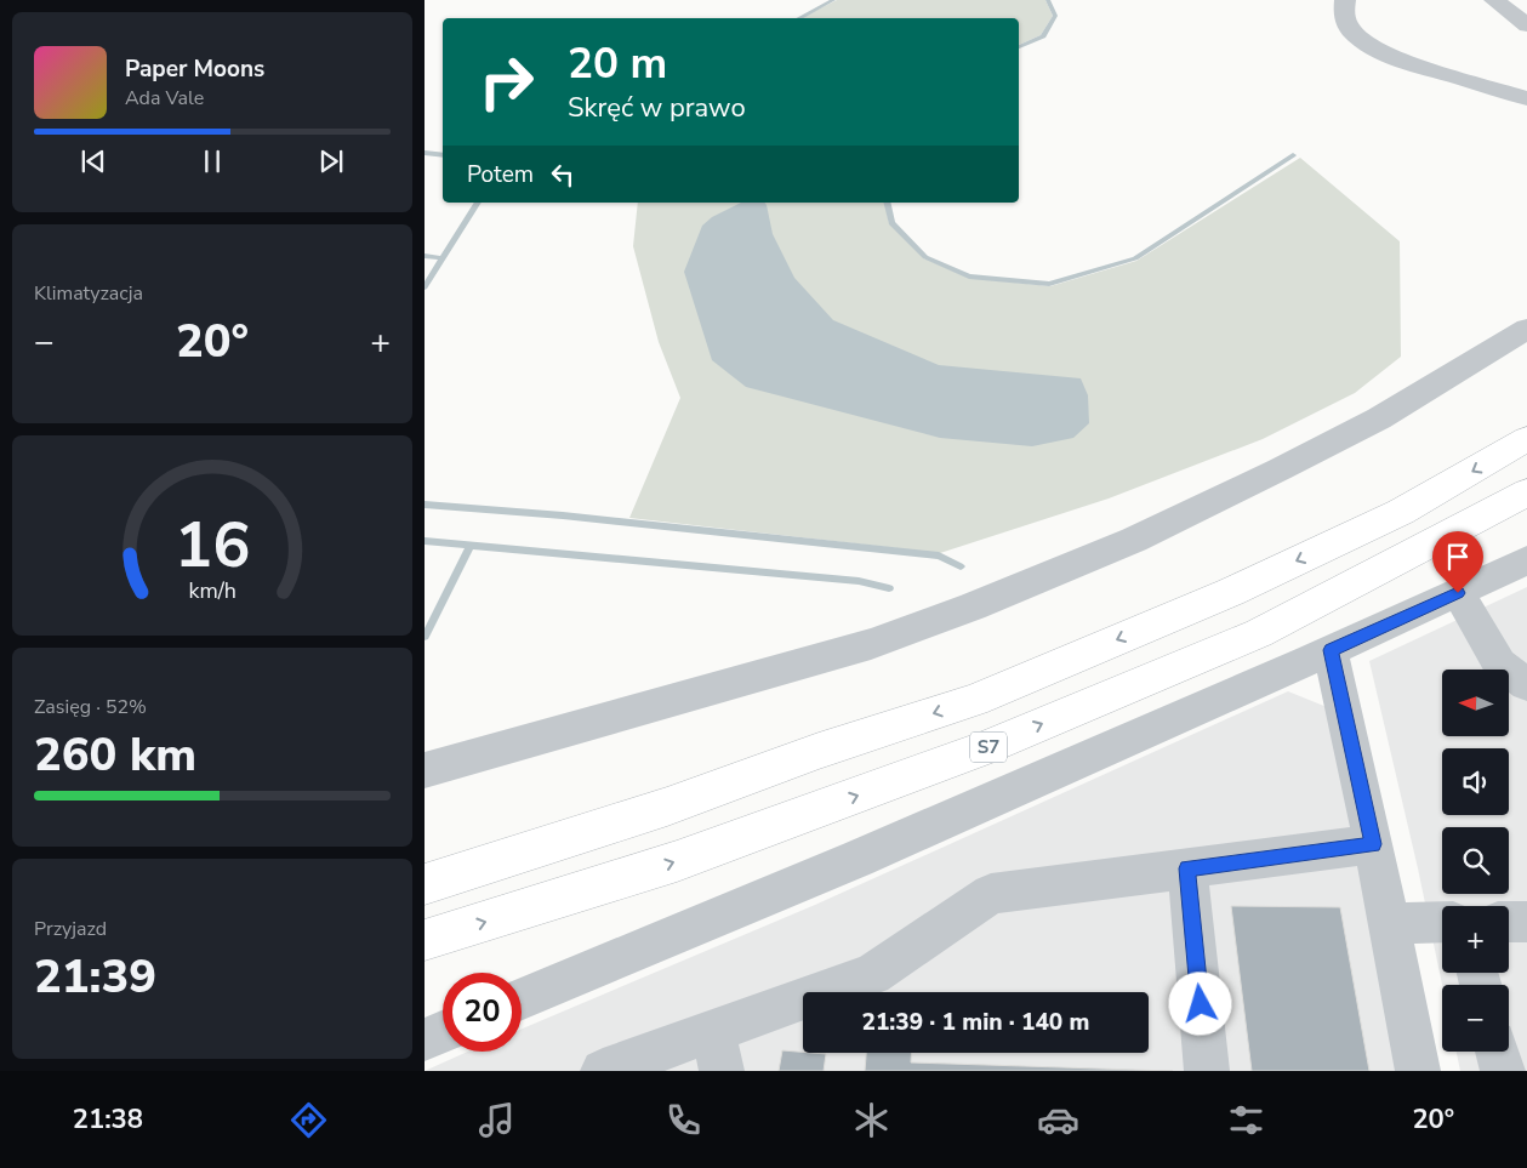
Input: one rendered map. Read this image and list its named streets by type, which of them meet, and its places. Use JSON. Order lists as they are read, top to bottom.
{
  "streets": {
    "highway": ["S7"]
  },
  "north": "left",
  "page": {
    "turn": ["20 m", "Skręć w prawo"],
    "song": ["Paper Moons", "Ada Vale"],
    "then": "Potem",
    "tile": [
      "Klimatyzacja",
      ["Zasięg · 52%", "260 km"],
      ["Przyjazd", "21:39"]
    ],
    "heat": ["−", "20°", "+"],
    "map_buttons": ["+", "−"],
    "limit": "20",
    "trip": "21:39 · 1 min · 140 m",
    "tabs": ["21:38", "20°"],
    "gauge": ["16", "km/h"]
  }
}
